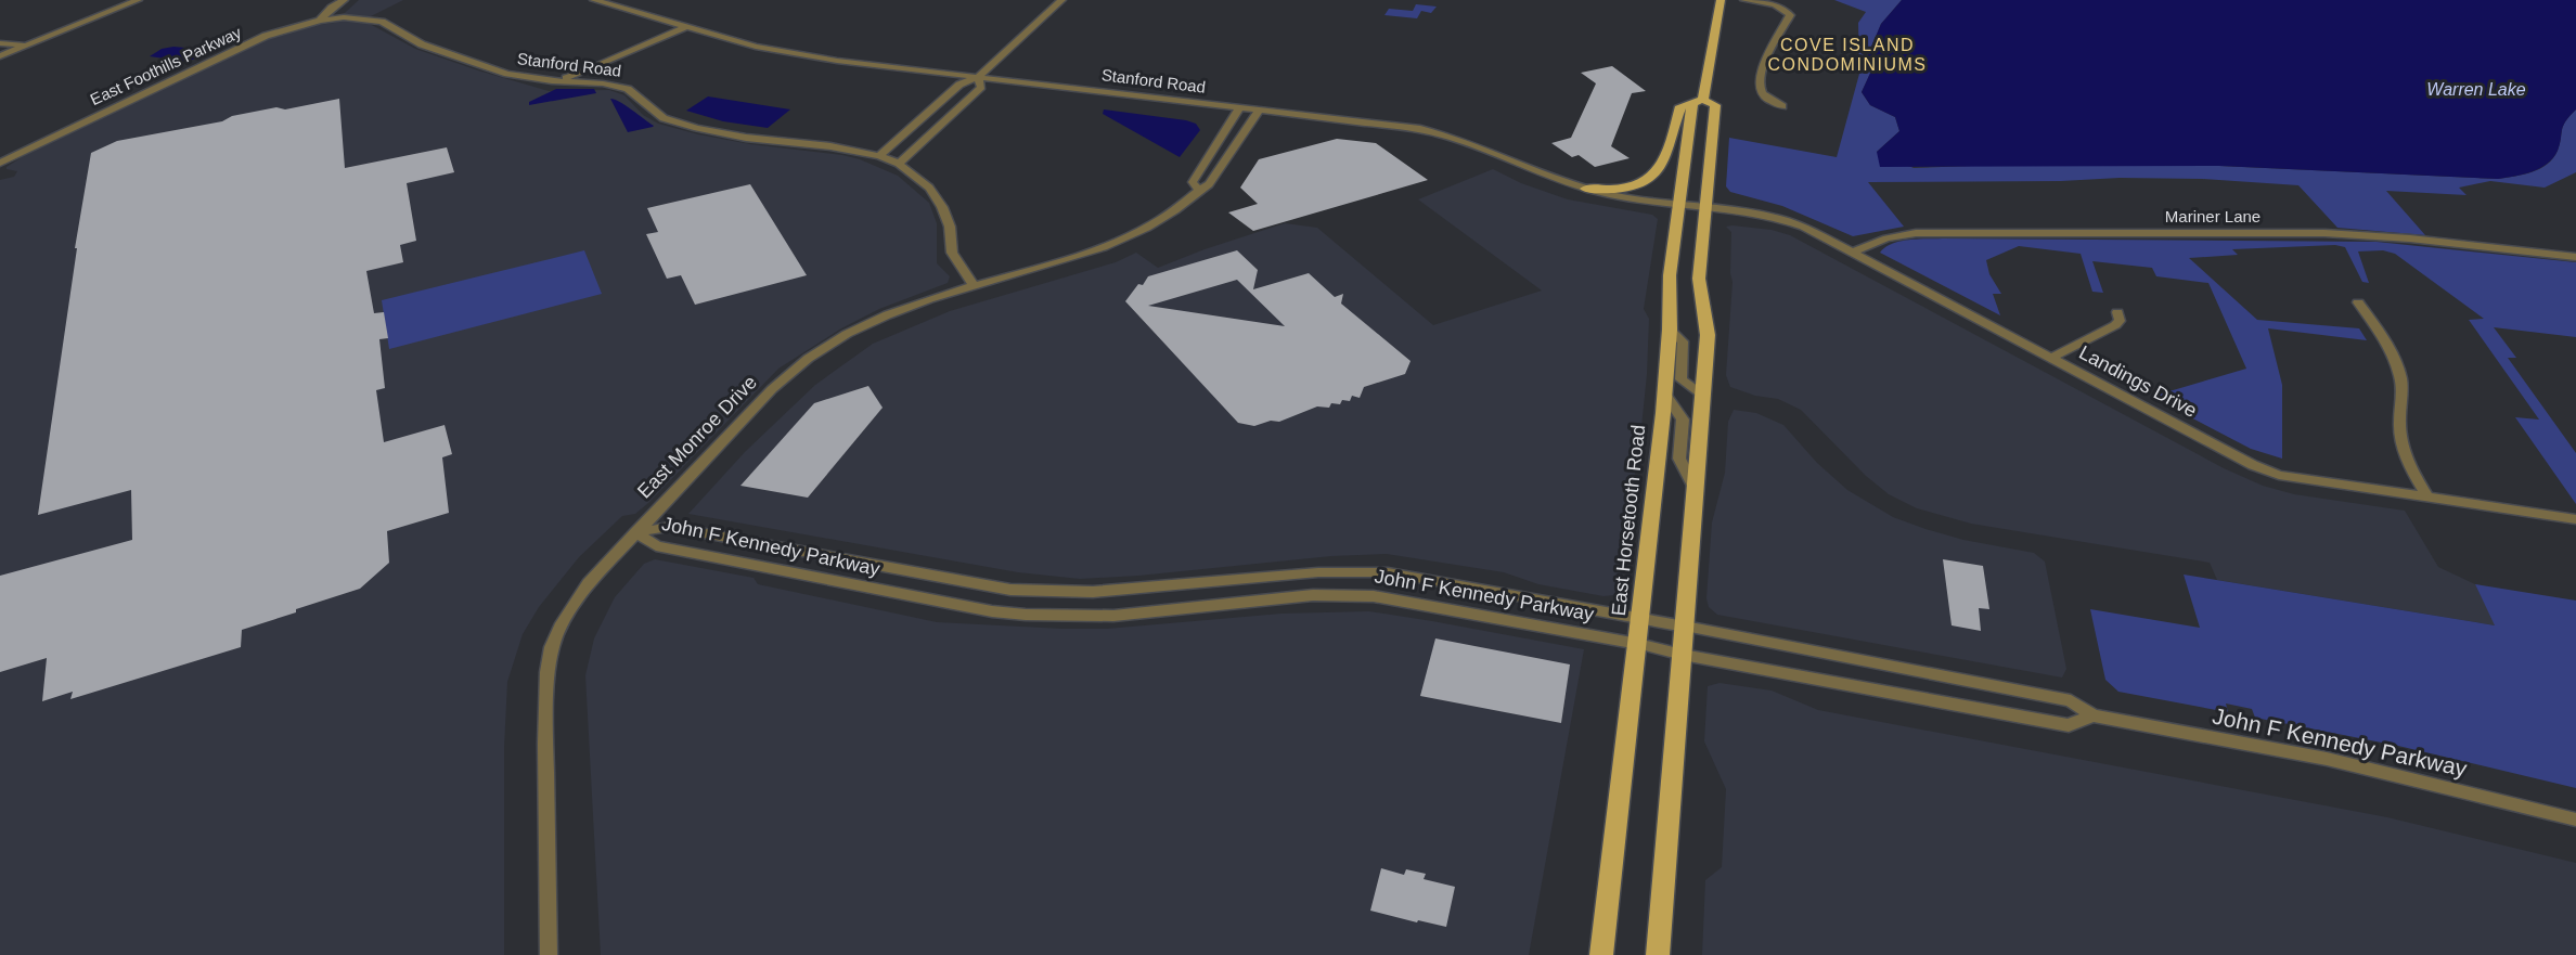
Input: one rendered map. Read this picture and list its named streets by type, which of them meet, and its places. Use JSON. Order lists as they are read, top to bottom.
{
  "streets": {
    "main road": ["East Horsetooth Road"],
    "street": [
      "Stanford Road",
      "East Foothills Parkway",
      "Mariner Lane",
      "Landings Drive",
      "East Monroe Drive",
      "John F Kennedy Parkway"
    ]
  },
  "crossings": [
    ["Stanford Road", "East Foothills Parkway"],
    ["Stanford Road", "Landings Drive"],
    ["Stanford Road", "East Monroe Drive"],
    ["Stanford Road", "East Horsetooth Road"],
    ["Mariner Lane", "Landings Drive"],
    ["East Monroe Drive", "John F Kennedy Parkway"],
    ["East Horsetooth Road", "John F Kennedy Parkway"]
  ],
  "districts": ["COVE ISLAND CONDOMINIUMS"],
  "water": ["Warren Lake"]
}
